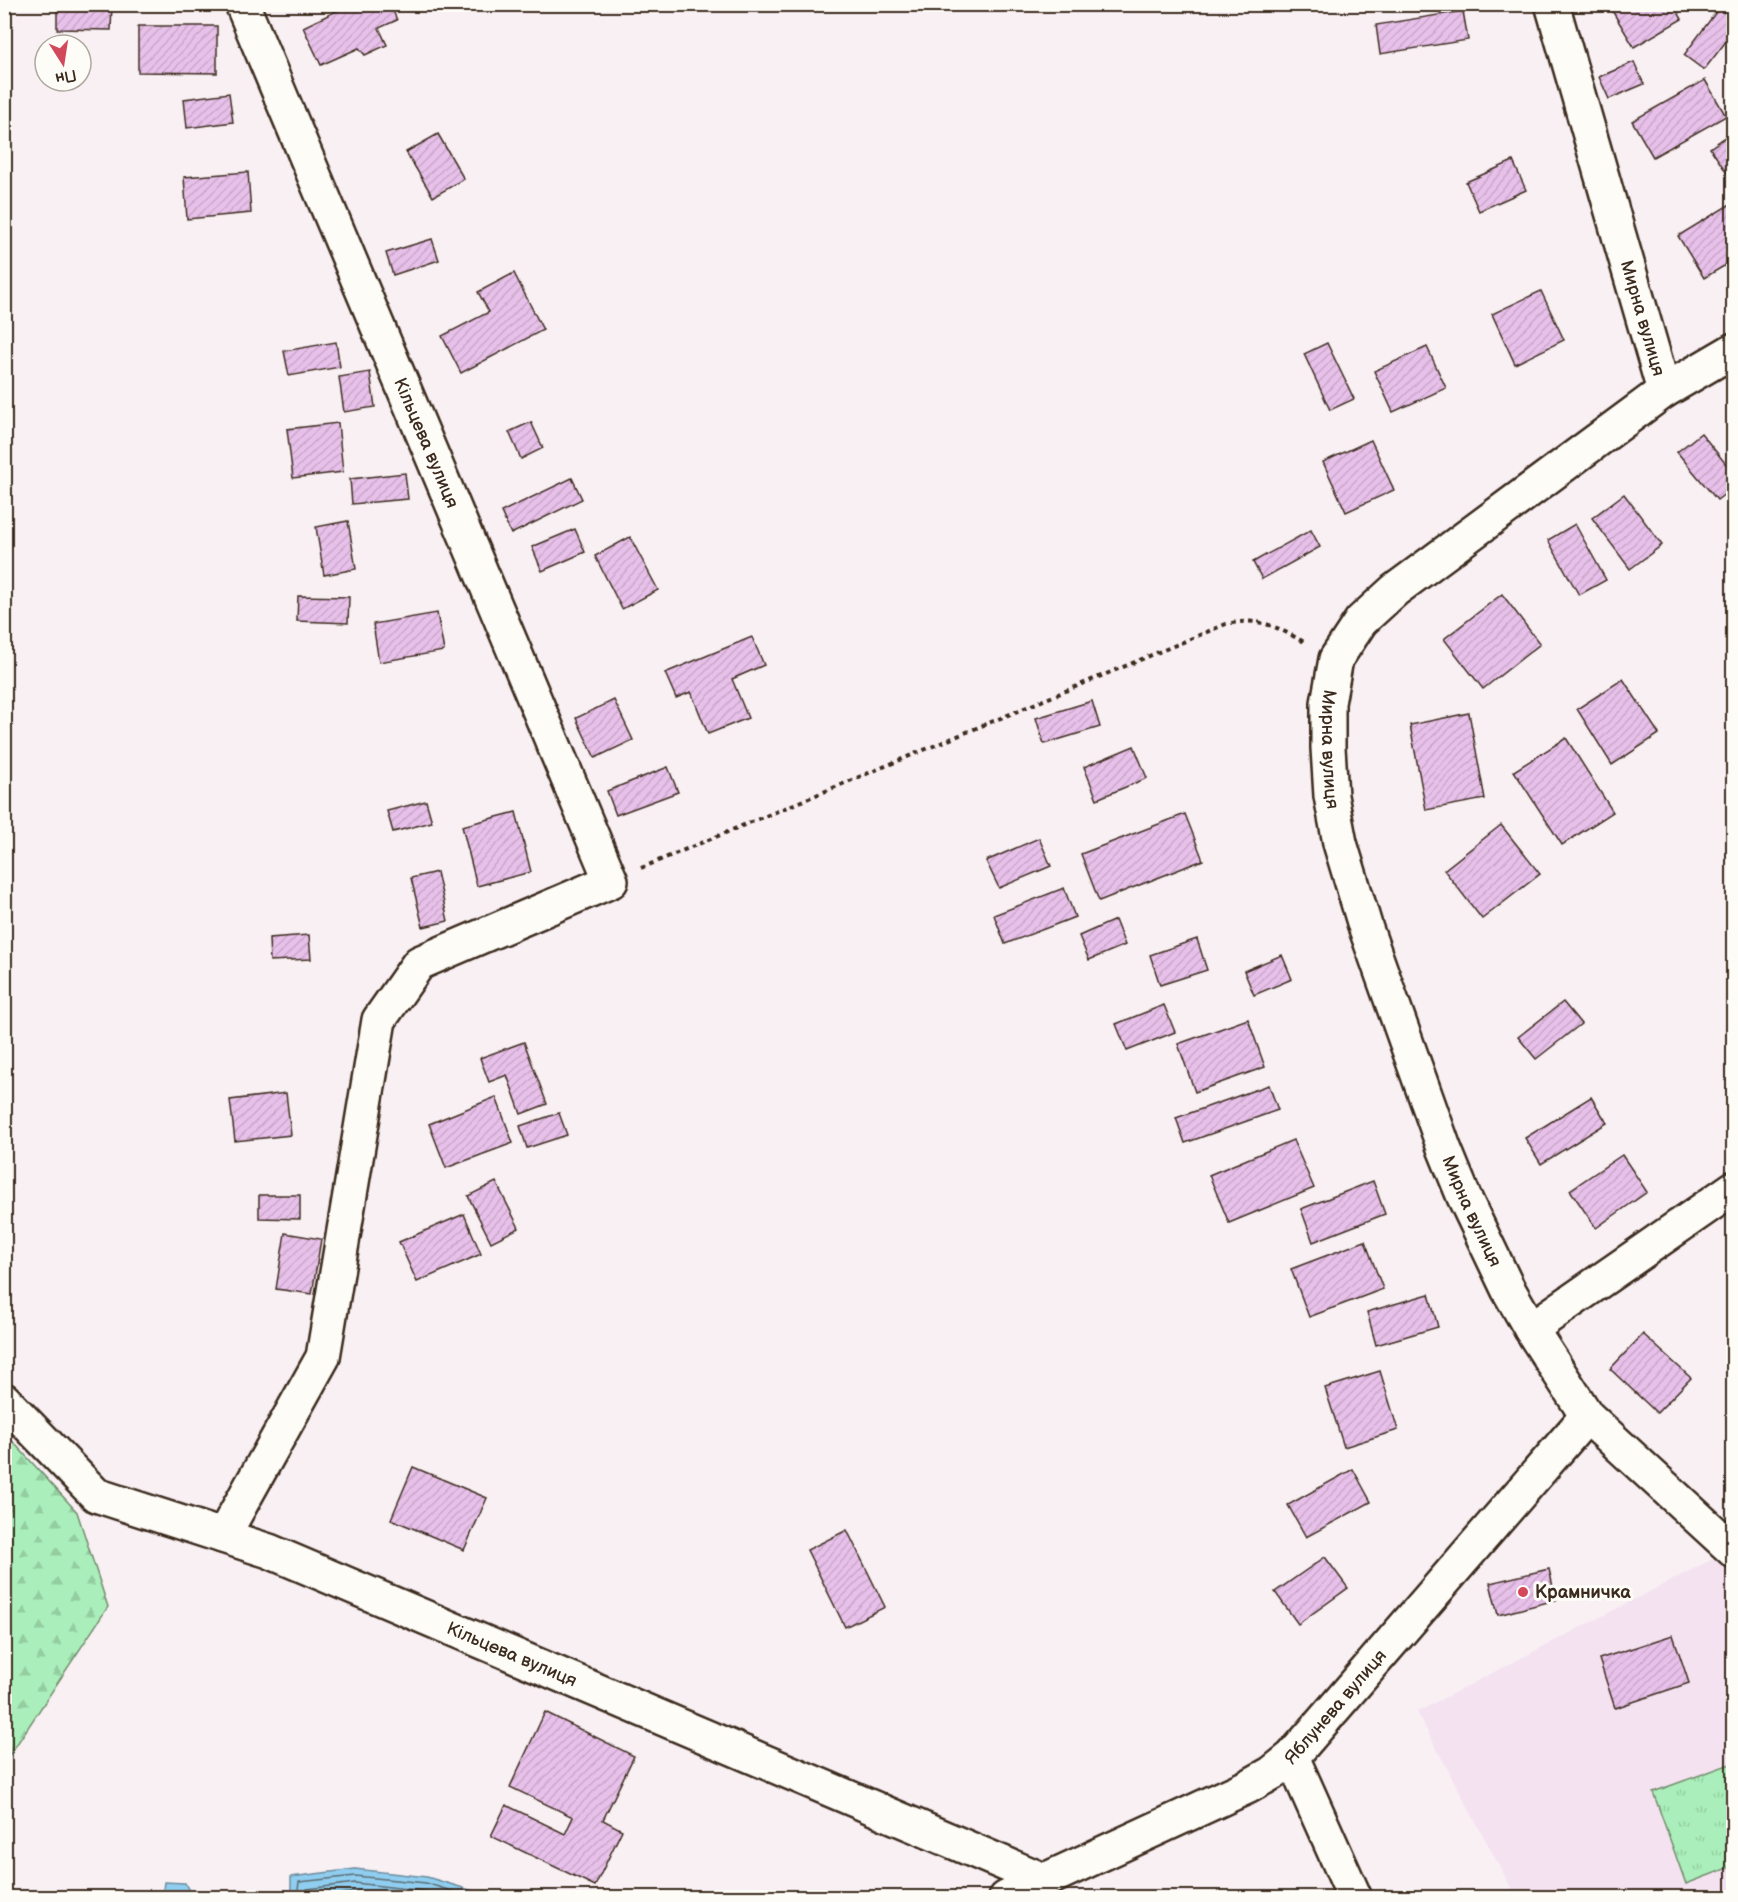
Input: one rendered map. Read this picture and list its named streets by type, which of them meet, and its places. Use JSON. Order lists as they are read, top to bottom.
{
  "streets": {
    "street": ["Мирна вулиця", "Кільцева вулиця", "Яблунева вулиця"]
  },
  "crossings": [
    ["Мирна вулиця", "Яблунева вулиця"],
    ["Кільцева вулиця", "Яблунева вулиця"]
  ],
  "places": ["Крамничка"],
  "north": "bottom"
}
